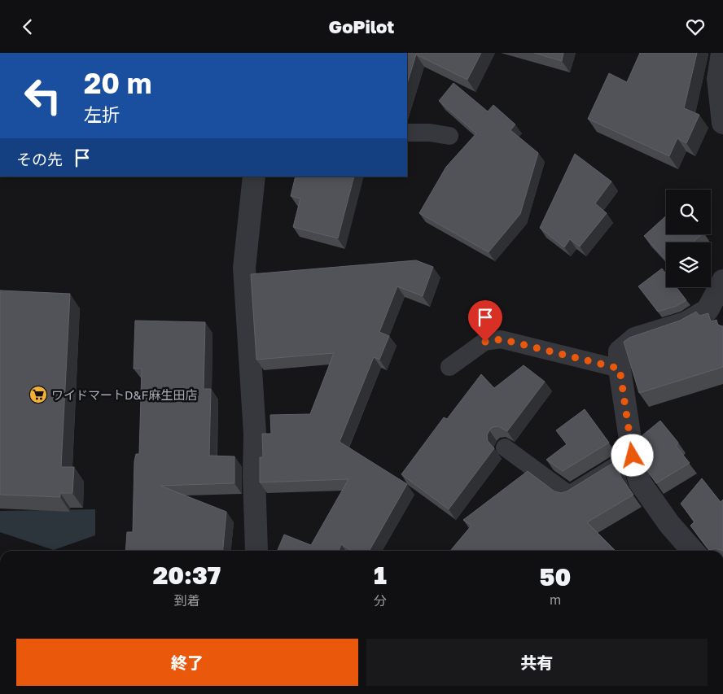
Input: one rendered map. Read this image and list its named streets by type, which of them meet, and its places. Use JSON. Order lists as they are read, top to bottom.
{
  "places": {
    "supermarket": ["ワイドマートD&F麻生田店"]
  },
  "page": {
    "header": "GoPilot",
    "turn": ["20 m", "左折"],
    "then": "その先",
    "eta": [
      "20:37",
      "到着",
      "1",
      "分",
      "50",
      "m"
    ],
    "buttons": ["終了", "共有"]
  }
}
